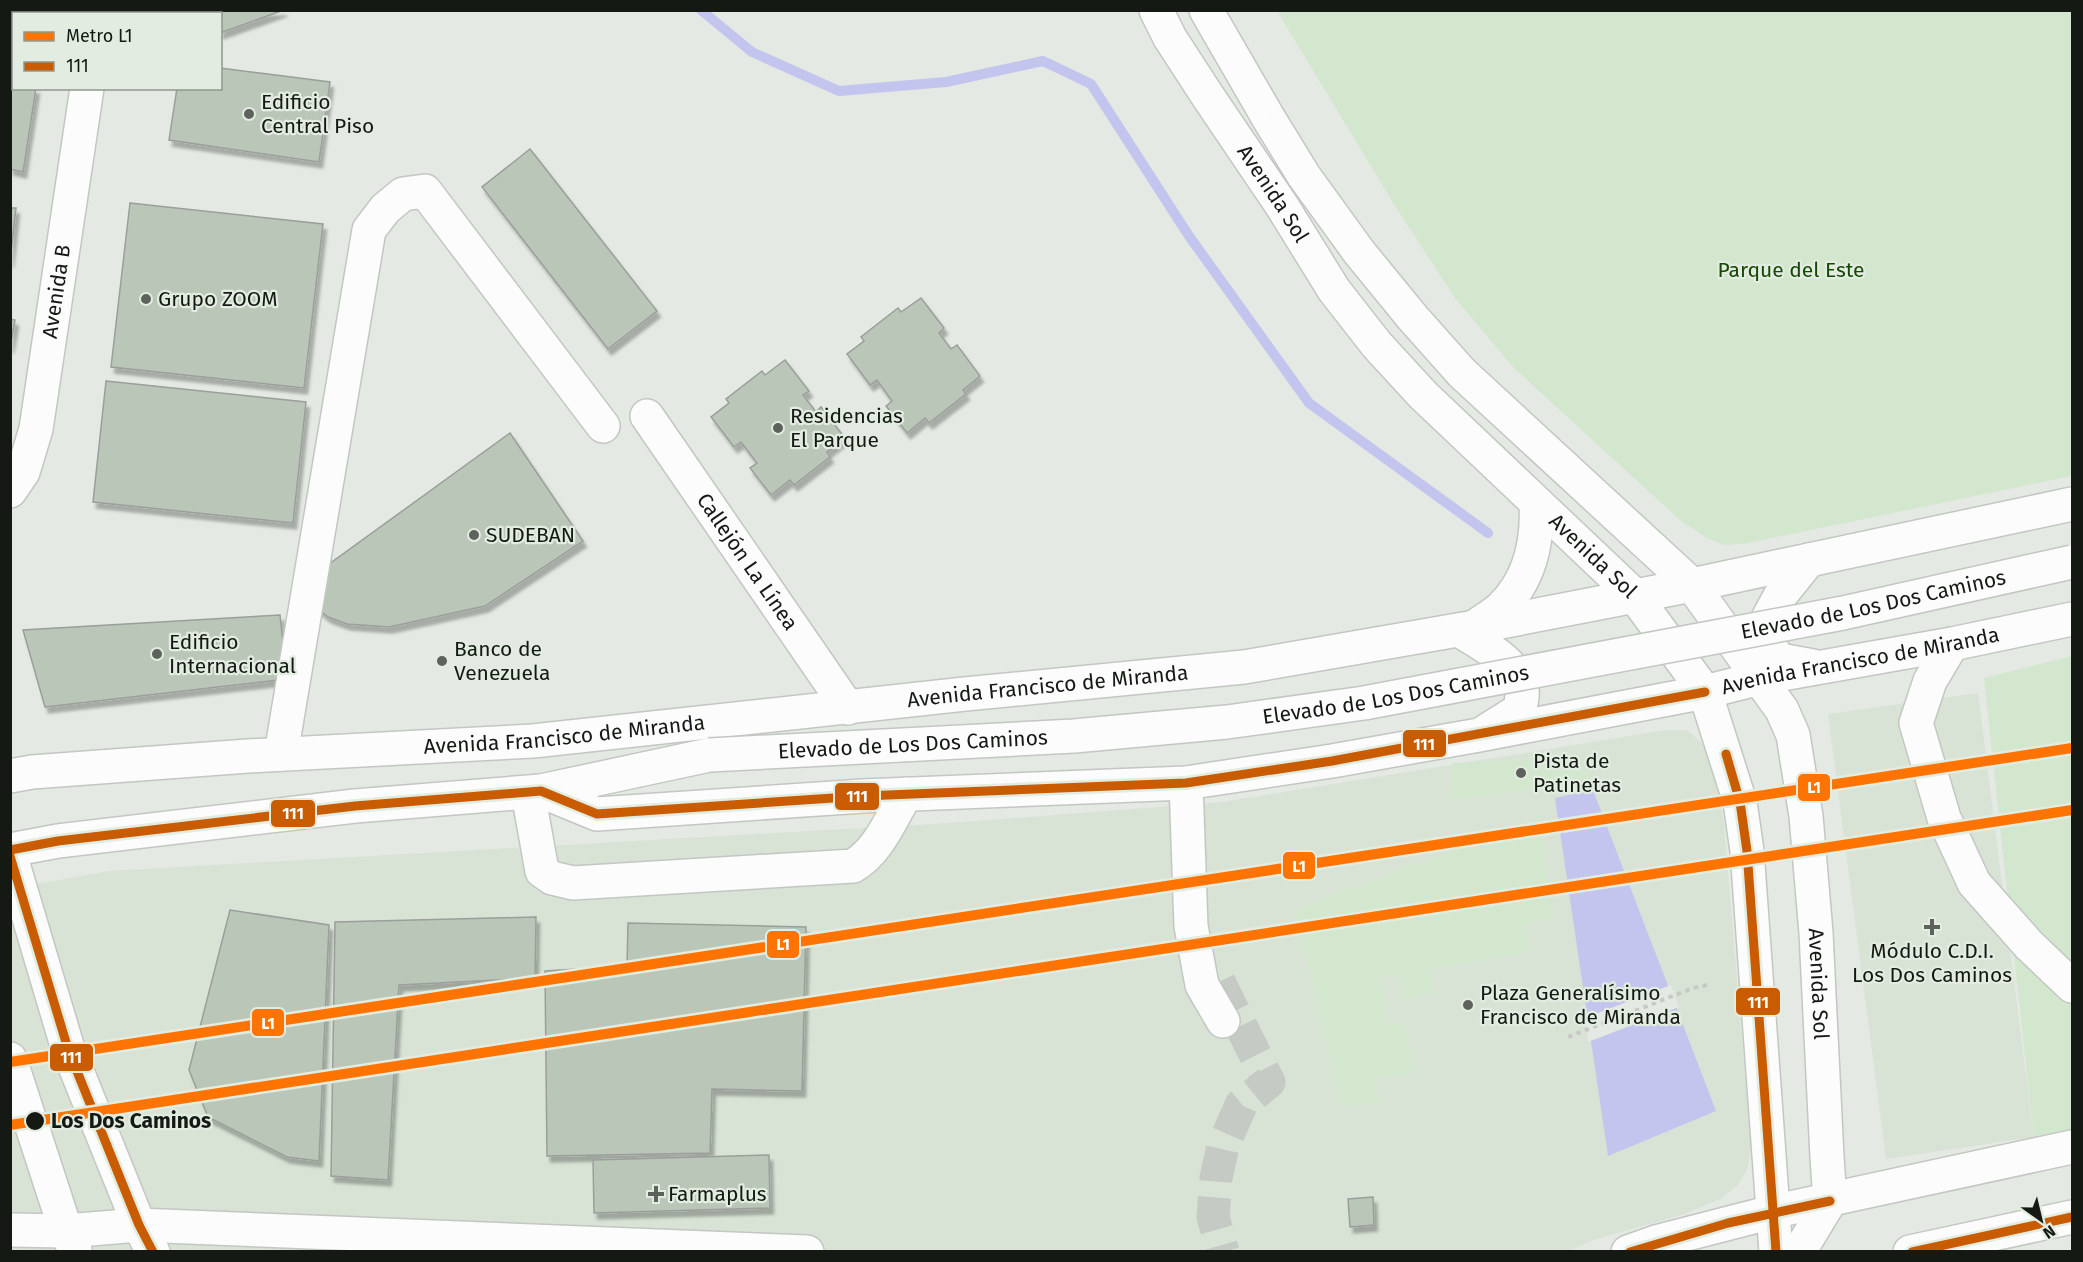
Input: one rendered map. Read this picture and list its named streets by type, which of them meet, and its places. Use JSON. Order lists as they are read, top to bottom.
{
  "streets": {
    "main road": [
      "Avenida Sol",
      "Avenida B",
      "Callejón La Línea",
      "Elevado de Los Dos Caminos",
      "Avenida Francisco de Miranda"
    ]
  },
  "crossings": [
    ["Avenida Sol", "Avenida Francisco de Miranda"],
    ["Callejón La Línea", "Avenida Francisco de Miranda"],
    ["Elevado de Los Dos Caminos", "Avenida Francisco de Miranda"]
  ],
  "parks": ["Parque del Este"],
  "places": {
    "other": [
      "Edificio Central Piso",
      "Grupo ZOOM",
      "Residencias El Parque",
      "SUDEBAN",
      "Edificio Internacional",
      "Banco de Venezuela",
      "Pista de Patinetas",
      "Plaza Generalísimo Francisco de Miranda",
      "Los Dos Caminos"
    ],
    "health": ["Módulo C.D.I. Los Dos Caminos", "Farmaplus"]
  },
  "lines": ["transit line 111", "metro line L1"],
  "legend": ["Metro L1", "111"],
  "north": "bottom right"
}
